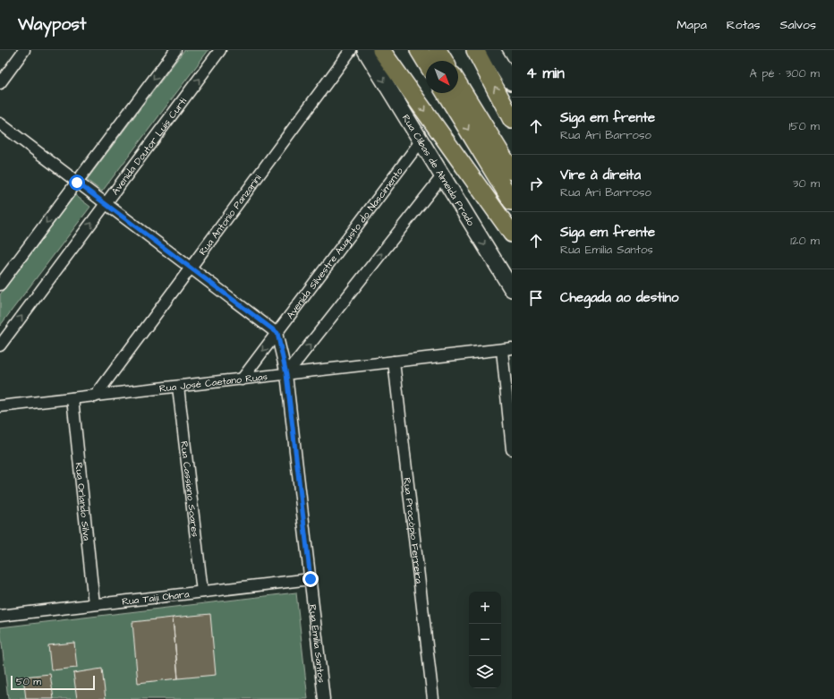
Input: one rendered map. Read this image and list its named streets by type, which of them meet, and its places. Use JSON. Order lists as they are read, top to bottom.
{
  "streets": {
    "street": [
      "Avenida Doutor Luis Curti",
      "Rua Clibas de Almeida Prado",
      "Rua Antonio Panzarini",
      "Avenida Silvestre Augusto do Nascimento",
      "Rua José Caetano Ruas",
      "Rua Cassiano Soares",
      "Rua Orlando Silva",
      "Rua Procópio Ferreira",
      "Rua Taiji Ohara",
      "Rua Emília Santos"
    ]
  },
  "crossings": [
    ["Rua Clibas de Almeida Prado", "Avenida Silvestre Augusto do Nascimento"],
    ["Rua Antonio Panzarini", "Rua José Caetano Ruas"],
    ["Avenida Silvestre Augusto do Nascimento", "Rua José Caetano Ruas"],
    ["Avenida Silvestre Augusto do Nascimento", "Rua Emília Santos"],
    ["Rua José Caetano Ruas", "Rua Cassiano Soares"],
    ["Rua José Caetano Ruas", "Rua Orlando Silva"],
    ["Rua José Caetano Ruas", "Rua Procópio Ferreira"],
    ["Rua José Caetano Ruas", "Rua Emília Santos"],
    ["Rua Cassiano Soares", "Rua Taiji Ohara"],
    ["Rua Orlando Silva", "Rua Taiji Ohara"],
    ["Rua Taiji Ohara", "Rua Emília Santos"]
  ],
  "one_way": ["Rua Clibas de Almeida Prado"],
  "scale_bar": "50 m",
  "north": "bottom right",
  "page": {
    "header": "Waypost",
    "nav": ["Mapa", "Rotas", "Salvos"],
    "heading": ["4 min", "A pé · 300 m"],
    "list": [
      ["Siga em frente", "Rua Ari Barroso", "150 m"],
      ["Vire à direita", "Rua Ari Barroso", "30 m"],
      ["Siga em frente", "Rua Emília Santos", "120 m"],
      "Chegada ao destino"
    ],
    "map_buttons": ["+", "−"],
    "scale": "50 m"
  }
}
